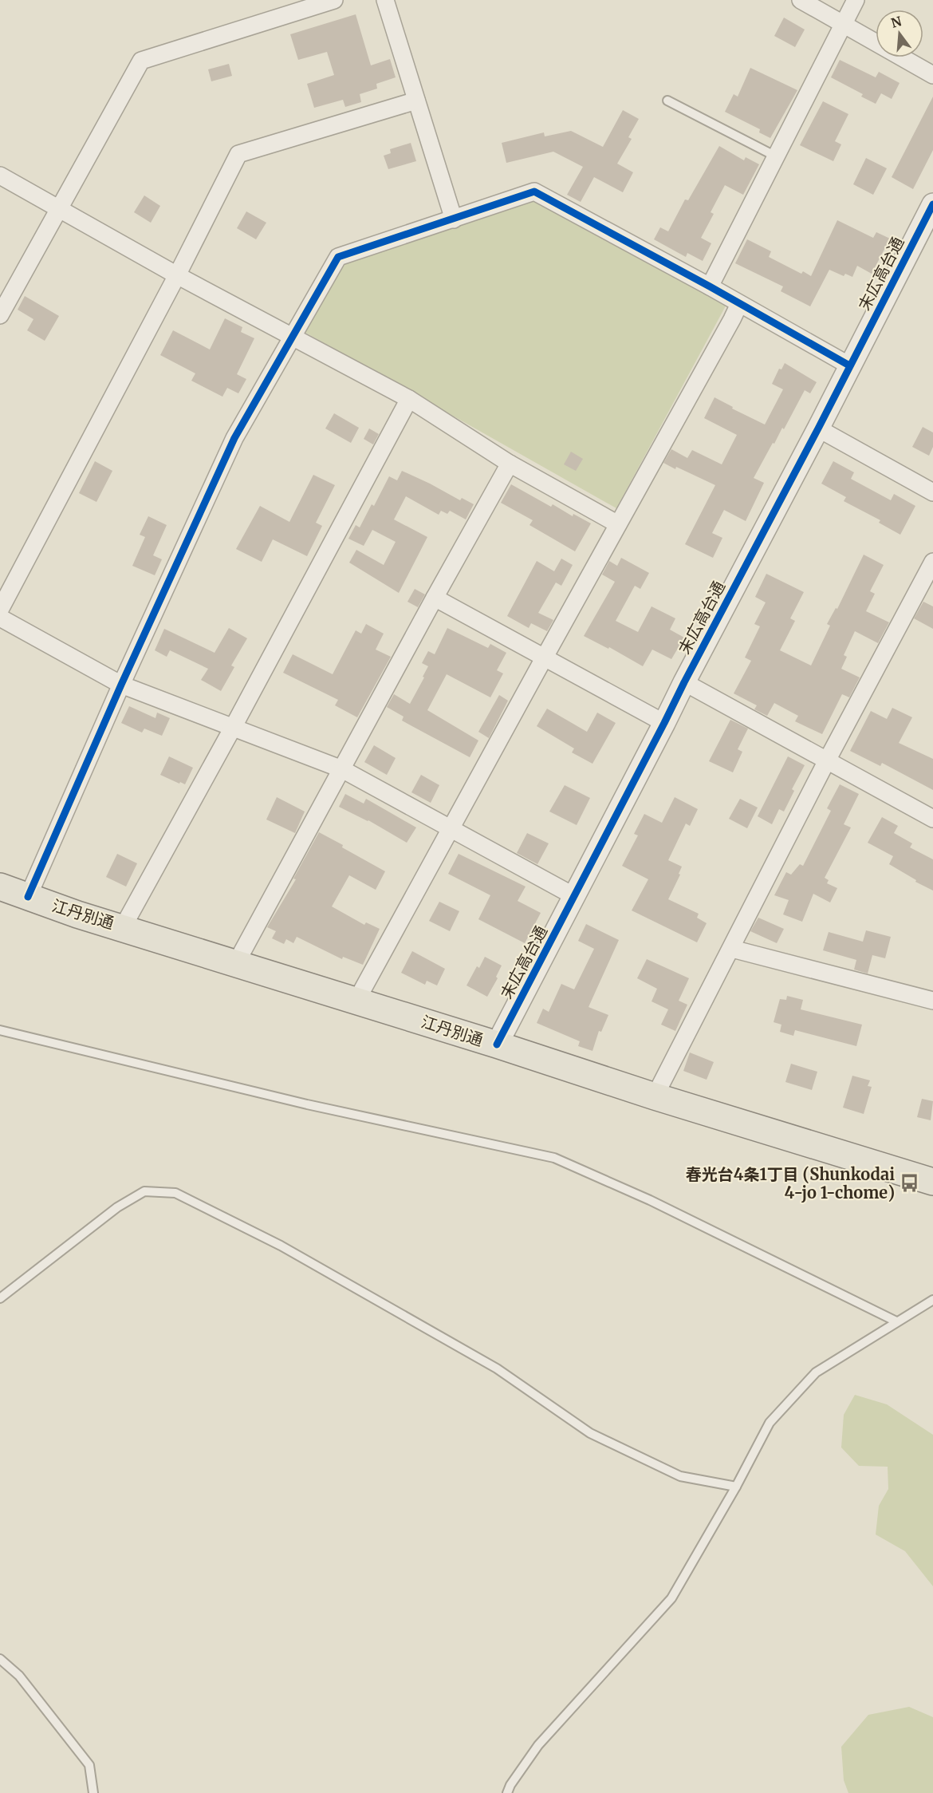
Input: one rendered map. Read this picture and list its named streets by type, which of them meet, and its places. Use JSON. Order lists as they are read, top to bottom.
{
  "streets": {
    "main road": ["江丹別通"],
    "street": ["末広高台通"]
  },
  "crossings": [
    ["末広高台通", "江丹別通"]
  ],
  "places": {
    "bus stop": ["春光台4条1丁目 (Shunkodai 4-jo 1-chome)"]
  },
  "north": "top"
}
